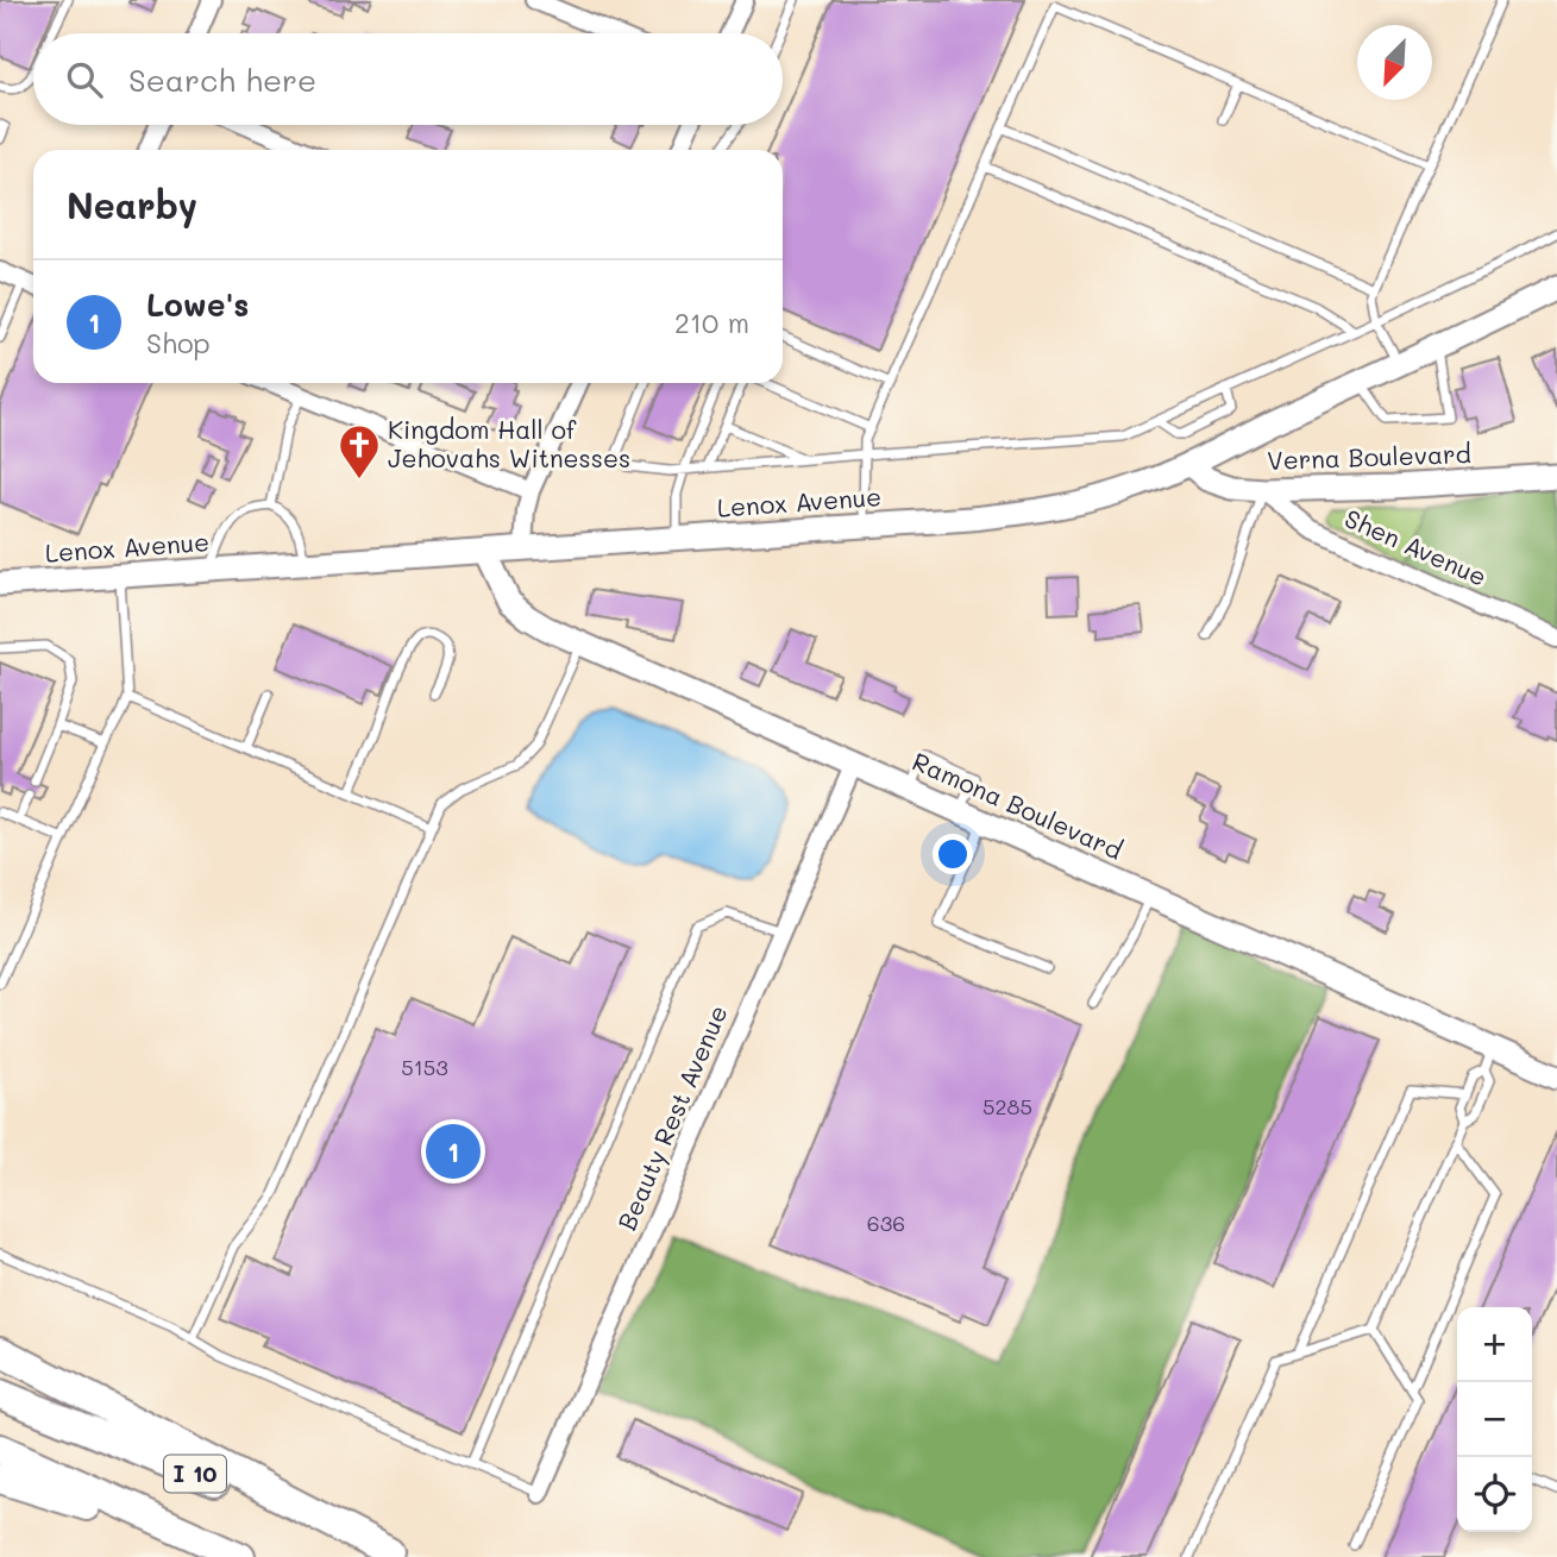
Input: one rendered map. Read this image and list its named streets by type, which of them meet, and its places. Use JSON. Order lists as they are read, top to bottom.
{
  "streets": {
    "highway": ["I 10"],
    "main road": ["Verna Boulevard", "Lenox Avenue", "Ramona Boulevard"],
    "street": ["Shen Avenue", "Beauty Rest Avenue"]
  },
  "crossings": [
    ["Verna Boulevard", "Lenox Avenue"],
    ["Verna Boulevard", "Shen Avenue"],
    ["Lenox Avenue", "Ramona Boulevard"],
    ["Ramona Boulevard", "Beauty Rest Avenue"]
  ],
  "places": {
    "church": ["Kingdom Hall of Jehovahs Witnesses"]
  },
  "house_numbers": ["5153", "5285", "636"],
  "north": "bottom left",
  "page": {
    "search": "Search here",
    "heading": "Nearby",
    "list": [
      {
        "mark": "1",
        "name": "Lowe's",
        "note": "Shop",
        "value": "210 m"
      }
    ],
    "pins": "1",
    "map_buttons": ["+", "−"]
  }
}
